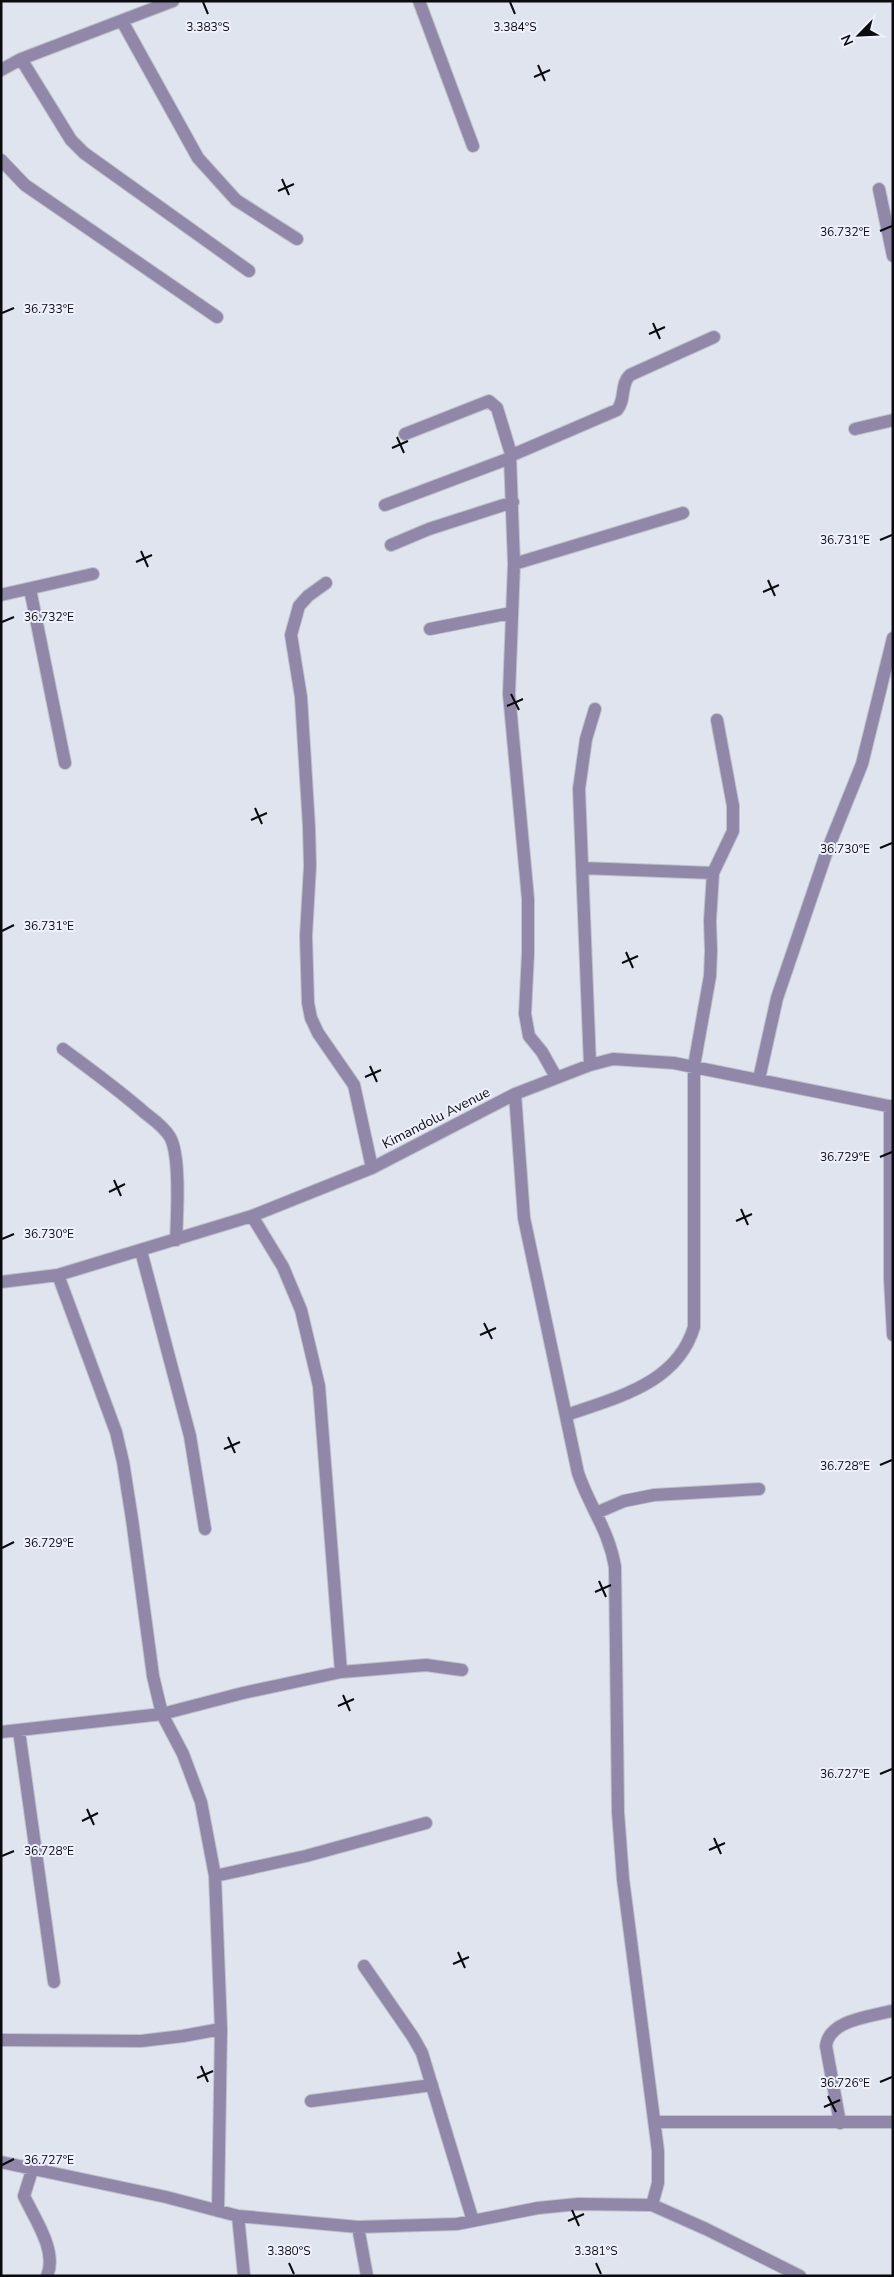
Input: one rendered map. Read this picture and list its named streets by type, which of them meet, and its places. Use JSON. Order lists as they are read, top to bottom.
{
  "streets": {
    "street": ["Kimandolu Avenue"]
  },
  "north": "bottom left",
  "coordinates": [
    "3.384°S",
    "3.383°S",
    "36.732°E",
    "36.733°E",
    "36.731°E",
    "36.730°E",
    "36.729°E",
    "36.728°E",
    "36.727°E",
    "36.726°E",
    "3.380°S",
    "3.381°S"
  ]
}
